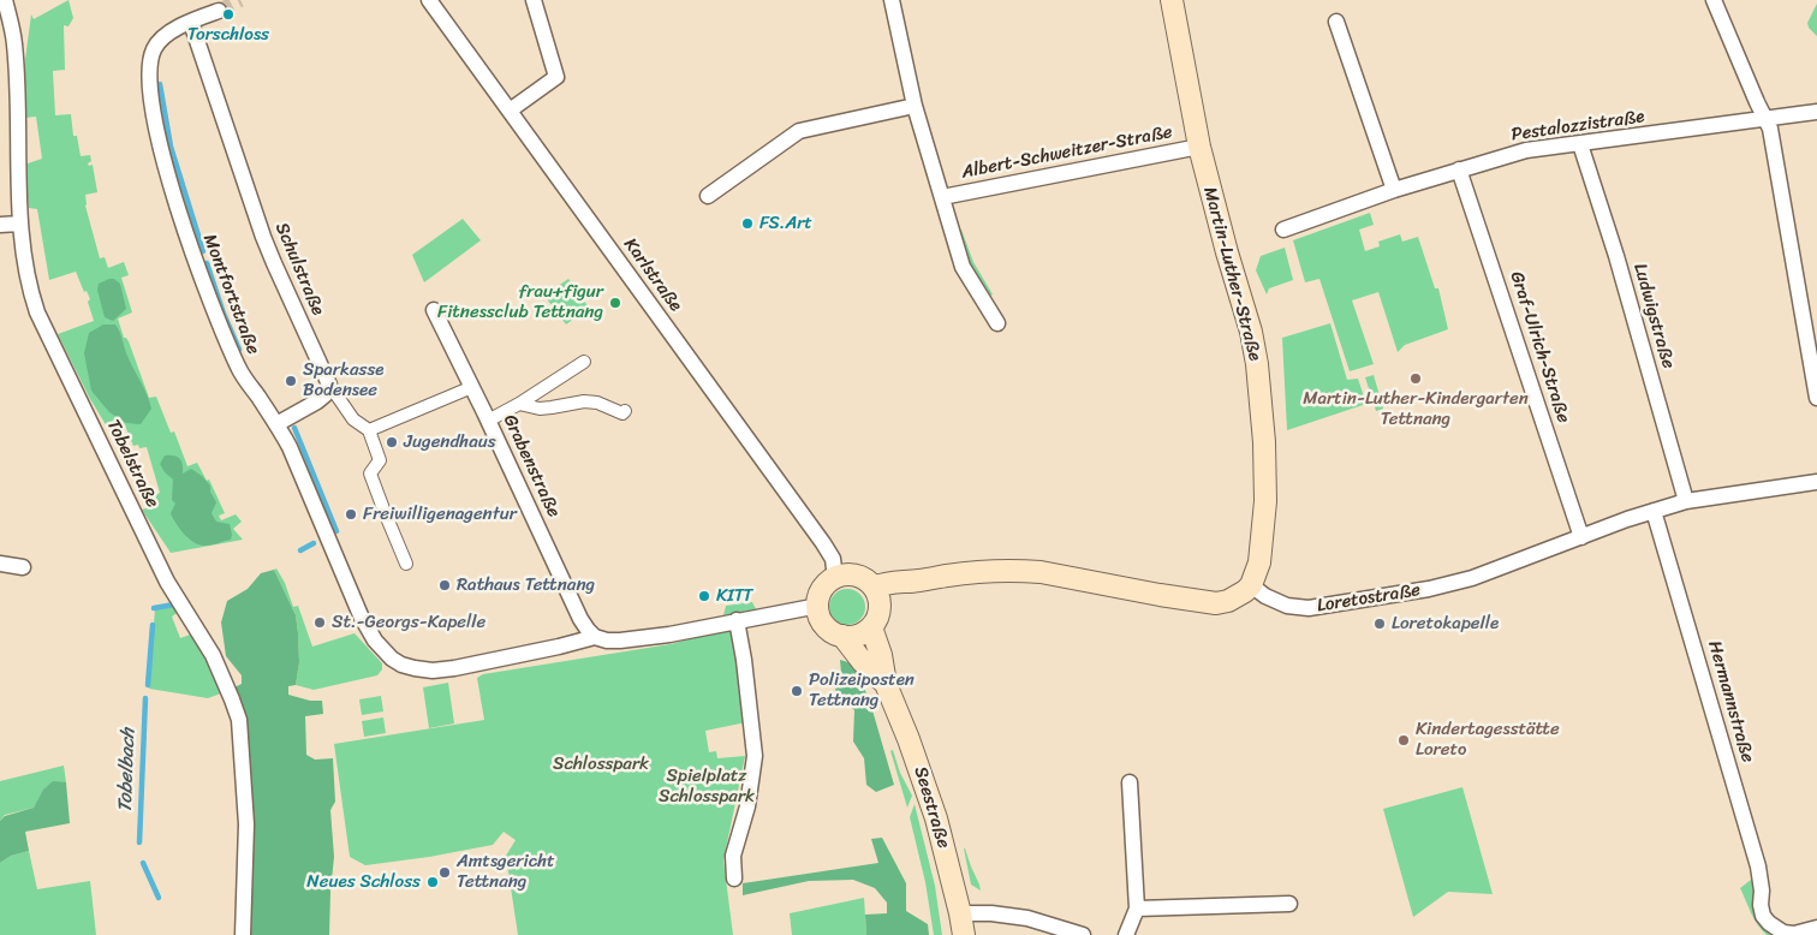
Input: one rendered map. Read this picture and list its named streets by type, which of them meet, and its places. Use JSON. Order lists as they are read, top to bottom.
{
  "streets": {
    "main road": ["Martin-Luther-Straße", "Seestraße"],
    "street": [
      "Pestalozzistraße",
      "Albert-Schweitzer-Straße",
      "Schulstraße",
      "Karlstraße",
      "Montfortstraße",
      "Ludwigstraße",
      "Graf-Ulrich-Straße",
      "Tobelstraße",
      "Grabenstraße",
      "Loretostraße",
      "Hermannstraße"
    ]
  },
  "crossings": [
    ["Pestalozzistraße", "Ludwigstraße"],
    ["Pestalozzistraße", "Graf-Ulrich-Straße"],
    ["Albert-Schweitzer-Straße", "Martin-Luther-Straße"],
    ["Schulstraße", "Montfortstraße"],
    ["Martin-Luther-Straße", "Loretostraße"],
    ["Karlstraße", "Seestraße"],
    ["Montfortstraße", "Grabenstraße"],
    ["Ludwigstraße", "Loretostraße"],
    ["Graf-Ulrich-Straße", "Loretostraße"],
    ["Loretostraße", "Hermannstraße"]
  ],
  "water": ["Tobelbach"],
  "parks": ["Schlosspark", "Spielplatz Schlosspark"],
  "places": [
    "Torschloss",
    "FS.Art",
    "frau+figur Fitnessclub Tettnang",
    "Martin-Luther-Kindergarten Tettnang",
    "Sparkasse Bodensee",
    "Jugendhaus",
    "Freiwilligenagentur",
    "Rathaus Tettnang",
    "KITT",
    "St.-Georgs-Kapelle",
    "Loretokapelle",
    "Polizeiposten Tettnang",
    "Kindertagesstätte Loreto",
    "Amtsgericht Tettnang",
    "Neues Schloss"
  ]
}
